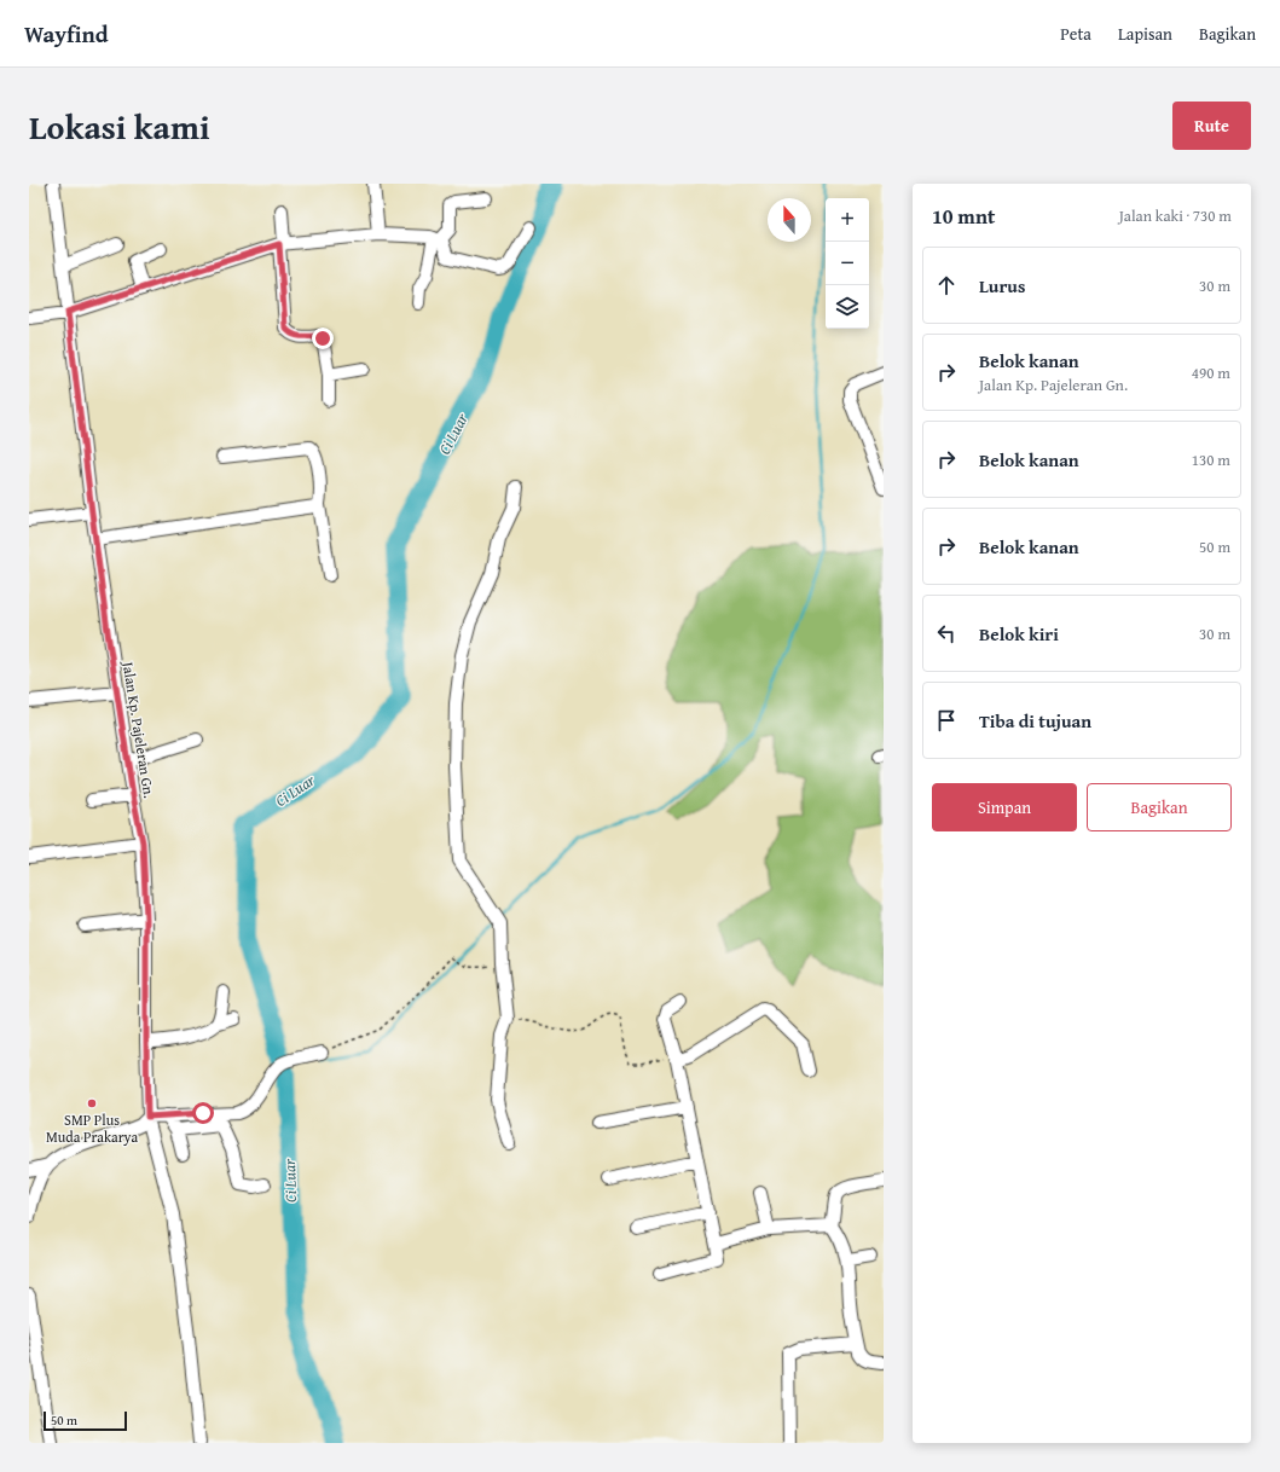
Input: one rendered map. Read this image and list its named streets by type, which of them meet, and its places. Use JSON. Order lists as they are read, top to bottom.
{
  "streets": {
    "street": ["Jalan Kp. Pajeleran Gn."]
  },
  "water": ["Ci Luar"],
  "places": ["SMP Plus Muda Prakarya"],
  "scale_bar": "50 m",
  "north": "top",
  "page": {
    "header": "Wayfind",
    "nav": ["Peta", "Lapisan", "Bagikan"],
    "title": "Lokasi kami",
    "buttons": [
      "Rute",
      ["Simpan", "Bagikan"]
    ],
    "heading": ["10 mnt", "Jalan kaki · 730 m"],
    "map_buttons": ["+", "−"],
    "list": [
      ["Lurus", "30 m"],
      ["Belok kanan", "Jalan Kp. Pajeleran Gn.", "490 m"],
      ["Belok kanan", "130 m"],
      ["Belok kanan", "50 m"],
      ["Belok kiri", "30 m"],
      "Tiba di tujuan"
    ],
    "scale": "50 m"
  }
}
